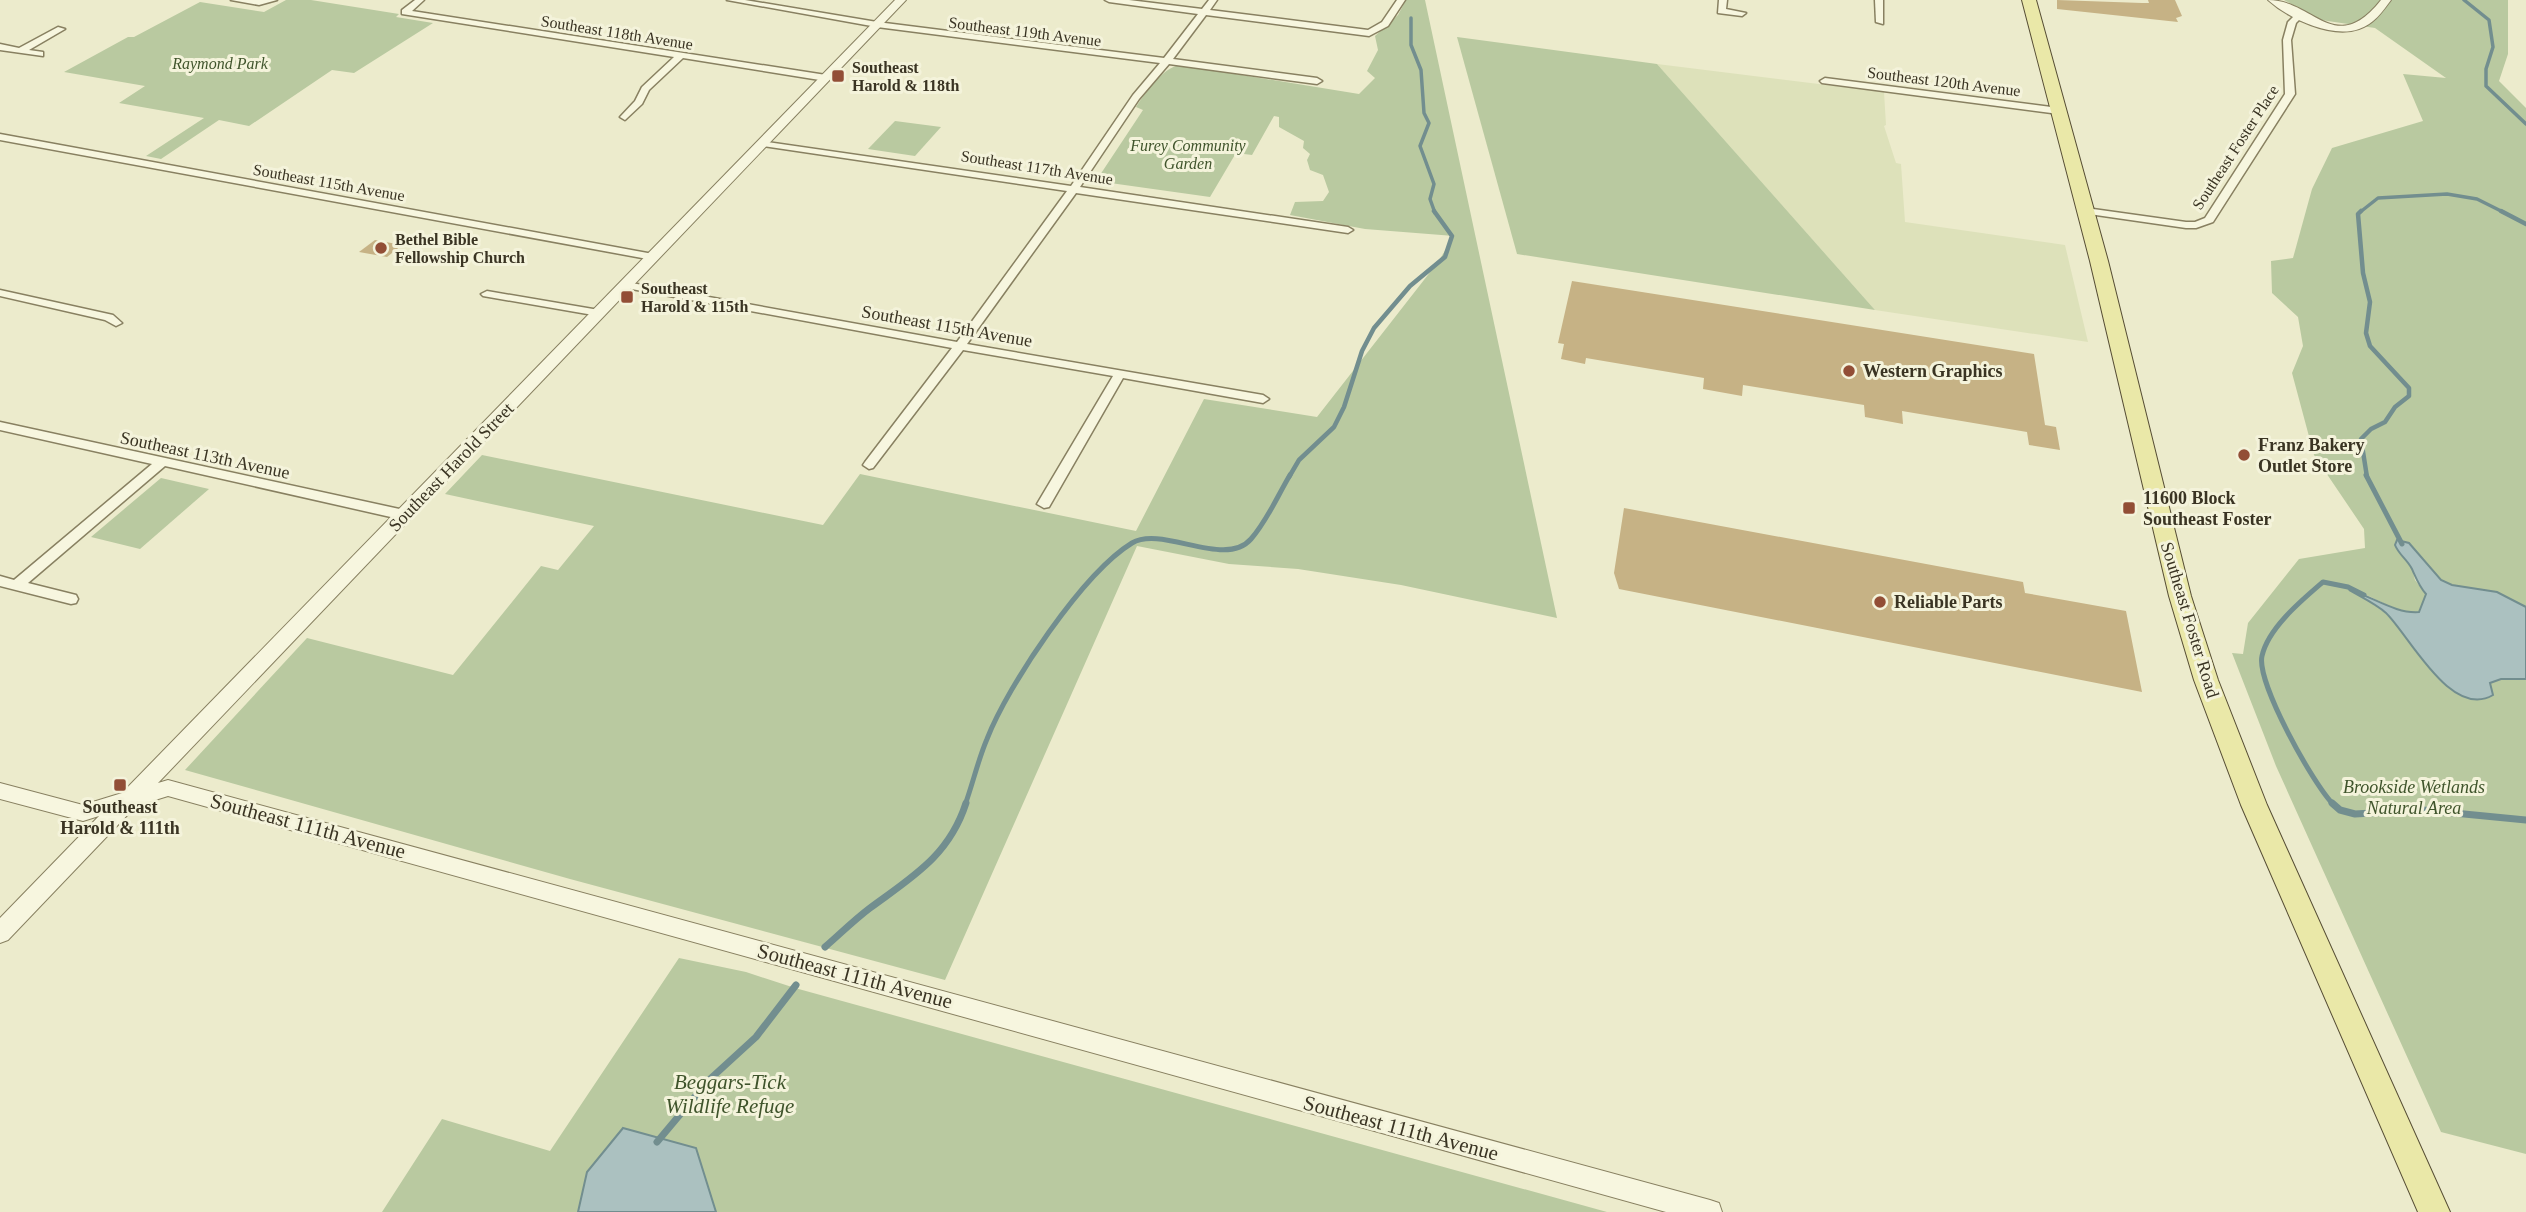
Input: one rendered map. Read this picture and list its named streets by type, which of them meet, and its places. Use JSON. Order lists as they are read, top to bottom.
{
  "streets": {
    "main road": ["Southeast Foster Road"],
    "street": [
      "Southeast 119th Avenue",
      "Southeast 118th Avenue",
      "Southeast 120th Avenue",
      "Southeast Foster Place",
      "Southeast 117th Avenue",
      "Southeast 115th Avenue",
      "Southeast 113th Avenue",
      "Southeast Harold Street",
      "Southeast 111th Avenue"
    ]
  },
  "crossings": [
    ["Southeast 119th Avenue", "Southeast Harold Street"],
    ["Southeast 118th Avenue", "Southeast Harold Street"],
    ["Southeast 120th Avenue", "Southeast Foster Road"],
    ["Southeast Foster Place", "Southeast Foster Road"],
    ["Southeast 117th Avenue", "Southeast Harold Street"],
    ["Southeast 115th Avenue", "Southeast Harold Street"],
    ["Southeast 113th Avenue", "Southeast Harold Street"],
    ["Southeast Harold Street", "Southeast 111th Avenue"]
  ],
  "parks": [
    "Raymond Park",
    "Furey Community Garden",
    "Brookside Wetlands Natural Area",
    "Beggars-Tick Wildlife Refuge"
  ],
  "places": {
    "transit": [
      "Southeast Harold & 118th",
      "Southeast Harold & 115th",
      "11600 Block Southeast Foster",
      "Southeast Harold & 111th"
    ],
    "other": [
      "Bethel Bible Fellowship Church",
      "Western Graphics",
      "Franz Bakery Outlet Store",
      "Reliable Parts"
    ]
  }
}
